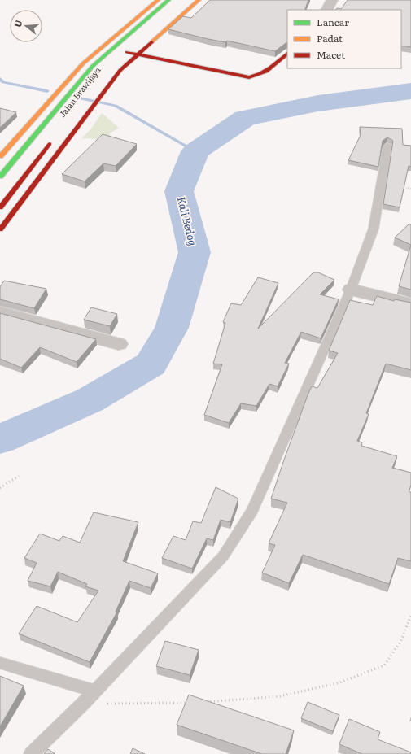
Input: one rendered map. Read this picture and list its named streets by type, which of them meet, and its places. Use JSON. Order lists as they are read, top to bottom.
{
  "streets": {
    "main road": ["Jalan Brawijaya"]
  },
  "water": ["Kali Bedog"],
  "legend": ["Lancar", "Padat", "Macet"],
  "north": "left"
}
